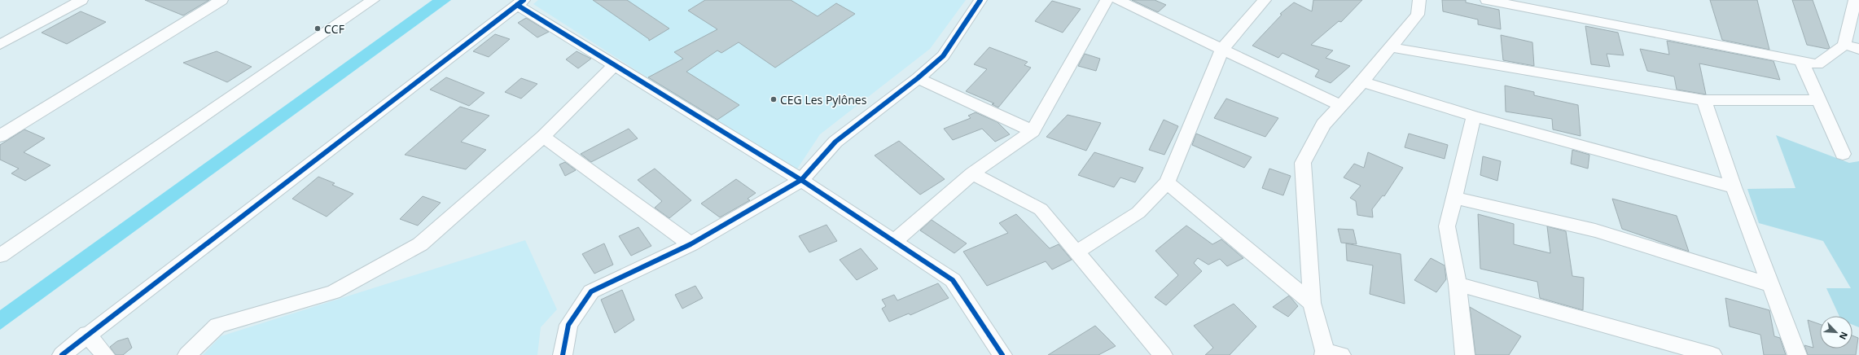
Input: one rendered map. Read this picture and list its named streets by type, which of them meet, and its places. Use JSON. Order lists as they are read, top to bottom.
{
  "places": ["CCF", "CEG Les Pylônes"],
  "north": "bottom right"
}
